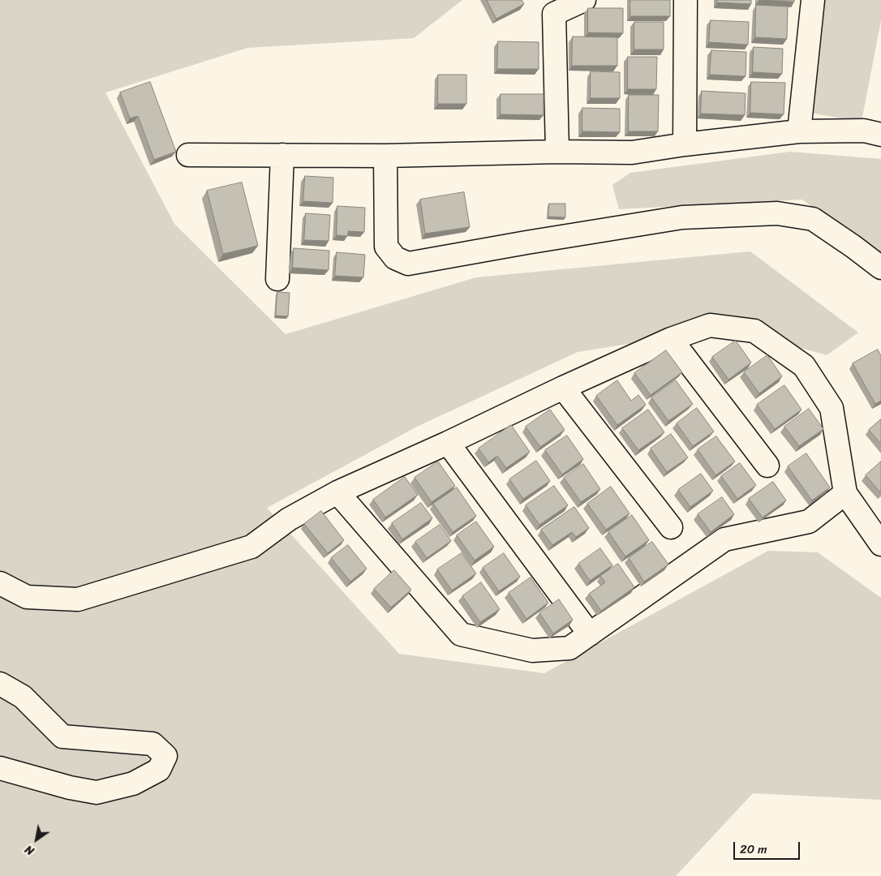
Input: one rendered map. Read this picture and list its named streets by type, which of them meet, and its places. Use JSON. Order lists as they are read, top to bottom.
{
  "scale_bar": "20 m",
  "north": "bottom left"
}
